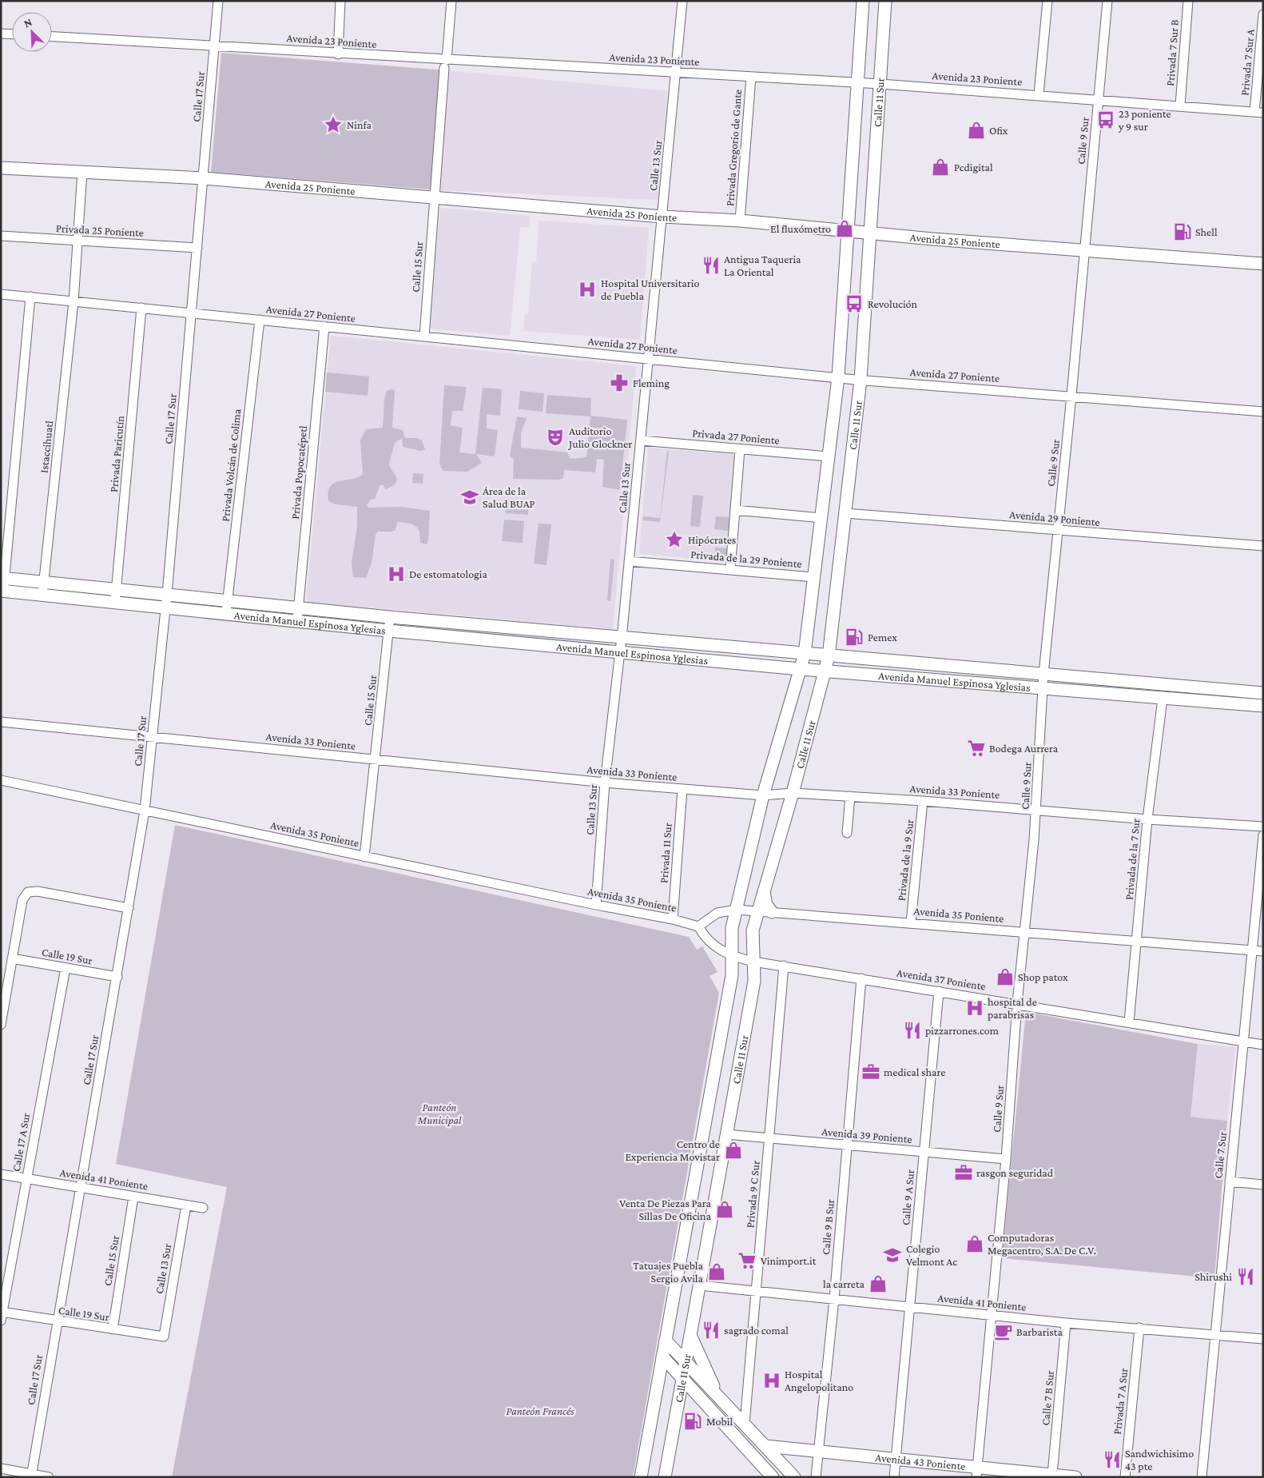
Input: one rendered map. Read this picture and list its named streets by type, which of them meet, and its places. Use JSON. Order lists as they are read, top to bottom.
{
  "streets": {
    "main road": [
      "Calle 11 Sur",
      "Avenida 25 Poniente",
      "Avenida Manuel Espinosa Yglesias",
      "Avenida 43 Poniente"
    ],
    "street": [
      "Avenida 23 Poniente",
      "Privada 7 Sur B",
      "Privada 7 Sur A",
      "Calle 17 Sur",
      "Calle 9 Sur",
      "Privada Gregorio de Gante",
      "Calle 13 Sur",
      "Privada 25 Poniente",
      "Calle 15 Sur",
      "Avenida 27 Poniente",
      "Privada 27 Poniente",
      "Istaccihuatl",
      "Privada Paricutín",
      "Privada Volcán de Colima",
      "Privada Popocatépetl",
      "Avenida 29 Poniente",
      "Privada de la 29 Poniente",
      "Avenida 33 Poniente",
      "Avenida 35 Poniente",
      "Privada 11 Sur",
      "Privada de la 7 Sur",
      "Privada de la 9 Sur",
      "Calle 19 Sur",
      "Avenida 37 Poniente",
      "Avenida 39 Poniente",
      "Calle 17 A Sur",
      "Calle 7 Sur",
      "Avenida 41 Poniente",
      "Privada 9 C Sur",
      "Calle 9 A Sur",
      "Calle 9 B Sur",
      "Calle 7 B Sur",
      "Privada 7 A Sur"
    ]
  },
  "crossings": [
    ["Avenida 23 Poniente", "Privada 7 Sur B"],
    ["Avenida 23 Poniente", "Privada 7 Sur A"],
    ["Avenida 23 Poniente", "Calle 17 Sur"],
    ["Avenida 23 Poniente", "Calle 11 Sur"],
    ["Avenida 23 Poniente", "Calle 9 Sur"],
    ["Avenida 23 Poniente", "Privada Gregorio de Gante"],
    ["Avenida 23 Poniente", "Calle 13 Sur"],
    ["Avenida 23 Poniente", "Calle 15 Sur"],
    ["Calle 17 Sur", "Avenida 25 Poniente"],
    ["Calle 17 Sur", "Privada 25 Poniente"],
    ["Calle 17 Sur", "Avenida 27 Poniente"],
    ["Calle 17 Sur", "Avenida Manuel Espinosa Yglesias"],
    ["Calle 17 Sur", "Avenida 33 Poniente"],
    ["Calle 17 Sur", "Avenida 35 Poniente"],
    ["Calle 17 Sur", "Calle 19 Sur"],
    ["Calle 17 Sur", "Avenida 41 Poniente"],
    ["Calle 11 Sur", "Avenida 25 Poniente"],
    ["Calle 11 Sur", "Avenida 27 Poniente"],
    ["Calle 11 Sur", "Privada 27 Poniente"],
    ["Calle 11 Sur", "Avenida 29 Poniente"],
    ["Calle 11 Sur", "Privada de la 29 Poniente"],
    ["Calle 11 Sur", "Avenida Manuel Espinosa Yglesias"],
    ["Calle 11 Sur", "Avenida 33 Poniente"],
    ["Calle 11 Sur", "Avenida 35 Poniente"],
    ["Calle 11 Sur", "Avenida 37 Poniente"],
    ["Calle 11 Sur", "Avenida 39 Poniente"],
    ["Calle 11 Sur", "Avenida 41 Poniente"],
    ["Calle 9 Sur", "Avenida 25 Poniente"],
    ["Calle 9 Sur", "Avenida 27 Poniente"],
    ["Calle 9 Sur", "Avenida 29 Poniente"],
    ["Calle 9 Sur", "Avenida Manuel Espinosa Yglesias"],
    ["Calle 9 Sur", "Avenida 33 Poniente"],
    ["Calle 9 Sur", "Avenida 35 Poniente"],
    ["Calle 9 Sur", "Avenida 37 Poniente"],
    ["Calle 9 Sur", "Avenida 39 Poniente"],
    ["Calle 9 Sur", "Avenida 41 Poniente"],
    ["Calle 9 Sur", "Avenida 43 Poniente"],
    ["Privada Gregorio de Gante", "Avenida 25 Poniente"],
    ["Calle 13 Sur", "Avenida 25 Poniente"],
    ["Calle 13 Sur", "Avenida 27 Poniente"],
    ["Calle 13 Sur", "Privada 27 Poniente"],
    ["Calle 13 Sur", "Privada de la 29 Poniente"],
    ["Calle 13 Sur", "Avenida Manuel Espinosa Yglesias"],
    ["Calle 13 Sur", "Avenida 33 Poniente"],
    ["Calle 13 Sur", "Avenida 35 Poniente"],
    ["Calle 13 Sur", "Calle 19 Sur"],
    ["Calle 13 Sur", "Avenida 41 Poniente"],
    ["Avenida 25 Poniente", "Calle 15 Sur"],
    ["Avenida 25 Poniente", "Istaccihuatl"],
    ["Privada 25 Poniente", "Istaccihuatl"],
    ["Calle 15 Sur", "Avenida 27 Poniente"],
    ["Calle 15 Sur", "Avenida Manuel Espinosa Yglesias"],
    ["Calle 15 Sur", "Avenida 33 Poniente"],
    ["Calle 15 Sur", "Avenida 35 Poniente"],
    ["Calle 15 Sur", "Calle 19 Sur"],
    ["Calle 15 Sur", "Avenida 41 Poniente"],
    ["Avenida 27 Poniente", "Istaccihuatl"],
    ["Avenida 27 Poniente", "Privada Paricutín"],
    ["Avenida 27 Poniente", "Privada Volcán de Colima"],
    ["Avenida 27 Poniente", "Privada Popocatépetl"],
    ["Istaccihuatl", "Avenida Manuel Espinosa Yglesias"],
    ["Privada Paricutín", "Avenida Manuel Espinosa Yglesias"],
    ["Privada Volcán de Colima", "Avenida Manuel Espinosa Yglesias"],
    ["Privada Popocatépetl", "Avenida Manuel Espinosa Yglesias"],
    ["Avenida Manuel Espinosa Yglesias", "Privada de la 7 Sur"],
    ["Avenida 33 Poniente", "Privada 11 Sur"],
    ["Avenida 33 Poniente", "Privada de la 7 Sur"],
    ["Avenida 33 Poniente", "Privada de la 9 Sur"],
    ["Avenida 35 Poniente", "Privada 11 Sur"],
    ["Avenida 35 Poniente", "Privada de la 7 Sur"],
    ["Avenida 35 Poniente", "Privada de la 9 Sur"],
    ["Avenida 35 Poniente", "Avenida 37 Poniente"],
    ["Avenida 35 Poniente", "Calle 7 Sur"],
    ["Privada de la 7 Sur", "Avenida 37 Poniente"],
    ["Calle 19 Sur", "Calle 17 A Sur"],
    ["Avenida 37 Poniente", "Calle 7 Sur"],
    ["Avenida 37 Poniente", "Privada 9 C Sur"],
    ["Avenida 37 Poniente", "Calle 9 A Sur"],
    ["Avenida 37 Poniente", "Calle 9 B Sur"],
    ["Avenida 39 Poniente", "Privada 9 C Sur"],
    ["Avenida 39 Poniente", "Calle 9 A Sur"],
    ["Avenida 39 Poniente", "Calle 9 B Sur"],
    ["Calle 17 A Sur", "Avenida 41 Poniente"],
    ["Calle 7 Sur", "Avenida 41 Poniente"],
    ["Avenida 41 Poniente", "Privada 9 C Sur"],
    ["Avenida 41 Poniente", "Calle 9 A Sur"],
    ["Avenida 41 Poniente", "Calle 9 B Sur"],
    ["Avenida 41 Poniente", "Calle 7 B Sur"],
    ["Avenida 41 Poniente", "Privada 7 A Sur"],
    ["Calle 9 A Sur", "Avenida 43 Poniente"],
    ["Calle 9 B Sur", "Avenida 43 Poniente"],
    ["Calle 7 B Sur", "Avenida 43 Poniente"]
  ],
  "parks": ["Panteón Municipal", "Panteón Francés"],
  "places": {
    "bus stop": ["23 poniente y 9 sur", "Revolución"],
    "place": ["Ninfa", "Hipócrates"],
    "shop": [
      "Ofix",
      "Pcdigital",
      "El fluxómetro",
      "Shop patox",
      "Centro de Experiencia Movistar",
      "Venta De Piezas Para Sillas De Oficina",
      "Computadoras Megacentro, S.A. De C.V.",
      "Tatuajes Puebla Sergio Avila",
      "la carreta"
    ],
    "fuel station": ["Shell", "Pemex", "Mobil"],
    "restaurant": [
      "Antigua Taqueria La Oriental",
      "pizzarrones.com",
      "Shirushi",
      "sagrado comal",
      "Sandwichisimo 43 pte"
    ],
    "hospital": [
      "Hospital Universitario de Puebla",
      "De estomatologia",
      "hospital de parabrisas",
      "Hospital Angelopolitano"
    ],
    "pharmacy": ["Fleming"],
    "theatre": ["Auditorio Julio Glockner"],
    "school or university": ["Área de la Salud BUAP", "Colegio Velmont Ac"],
    "supermarket": ["Bodega Aurrera", "Vinimport.it"],
    "office": ["medical share", "rasgon seguridad"],
    "cafe": ["Barbarista"]
  },
  "north": "top left"
}
